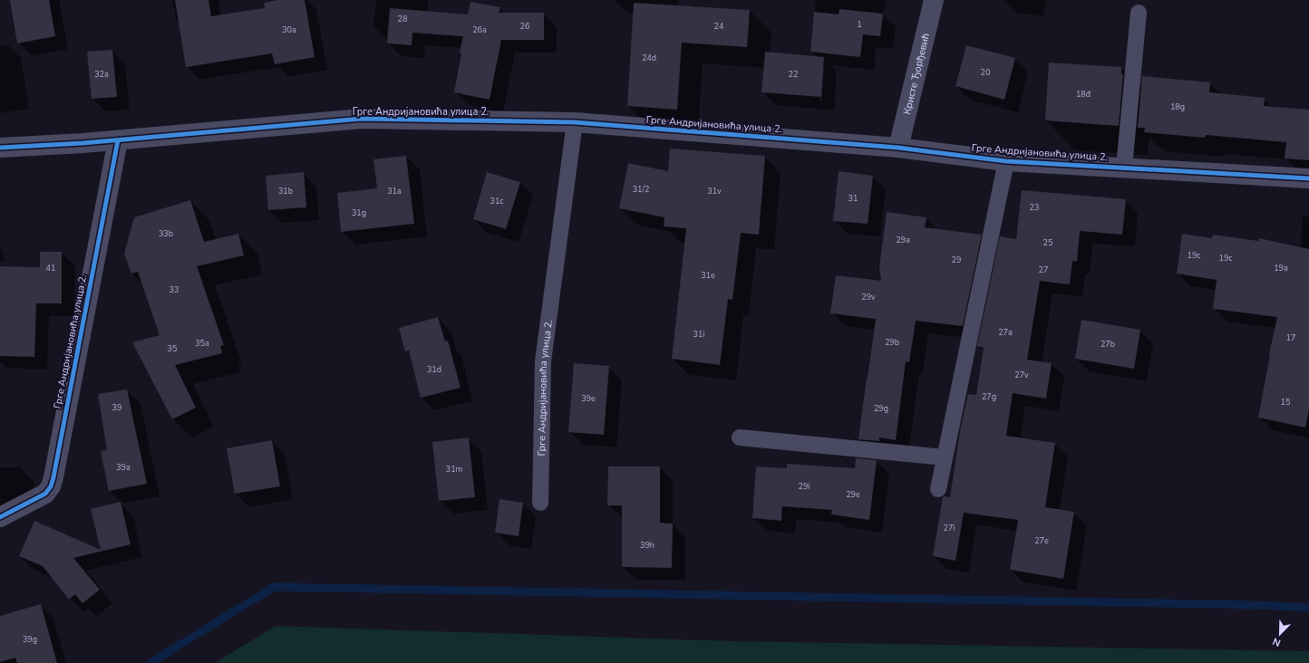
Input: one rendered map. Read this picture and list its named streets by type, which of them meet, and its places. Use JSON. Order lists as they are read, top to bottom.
{
  "streets": {
    "street": ["Кристе Ђорђевић", "Грге Андријановића улица 2."]
  },
  "crossings": [
    ["Кристе Ђорђевић", "Грге Андријановића улица 2."]
  ],
  "house_numbers": [
    "28",
    "1",
    "26",
    "24",
    "30a",
    "26a",
    "24d",
    "20",
    "32a",
    "22",
    "18đ",
    "18g",
    "31/2",
    "31b",
    "31a",
    "31v",
    "31",
    "31c",
    "23",
    "31g",
    "33b",
    "29a",
    "25",
    "19c",
    "19c",
    "29",
    "41",
    "19a",
    "27",
    "31e",
    "33",
    "29v",
    "27a",
    "31i",
    "17",
    "29b",
    "35a",
    "27b",
    "35",
    "31d",
    "27v",
    "27g",
    "39e",
    "15",
    "39",
    "29g",
    "39a",
    "31m",
    "29i",
    "29e",
    "27i",
    "27e",
    "39h",
    "39g"
  ],
  "north": "bottom left"
}
